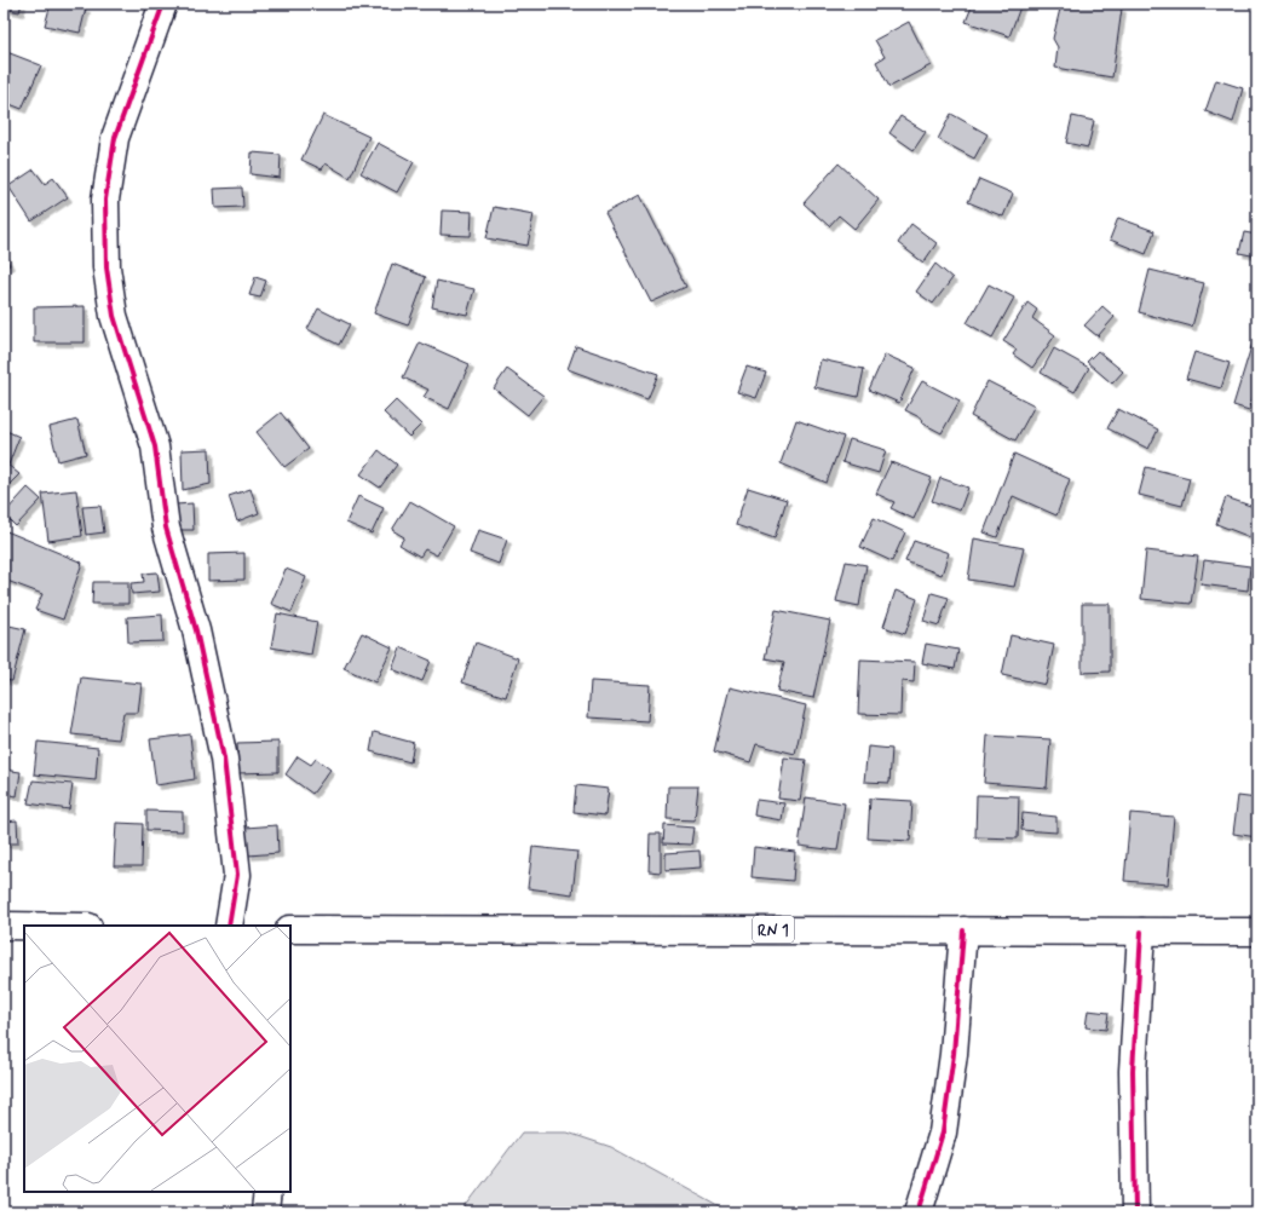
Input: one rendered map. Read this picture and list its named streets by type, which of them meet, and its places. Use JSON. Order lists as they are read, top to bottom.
{
  "streets": {
    "street": ["RN 1"]
  }
}
